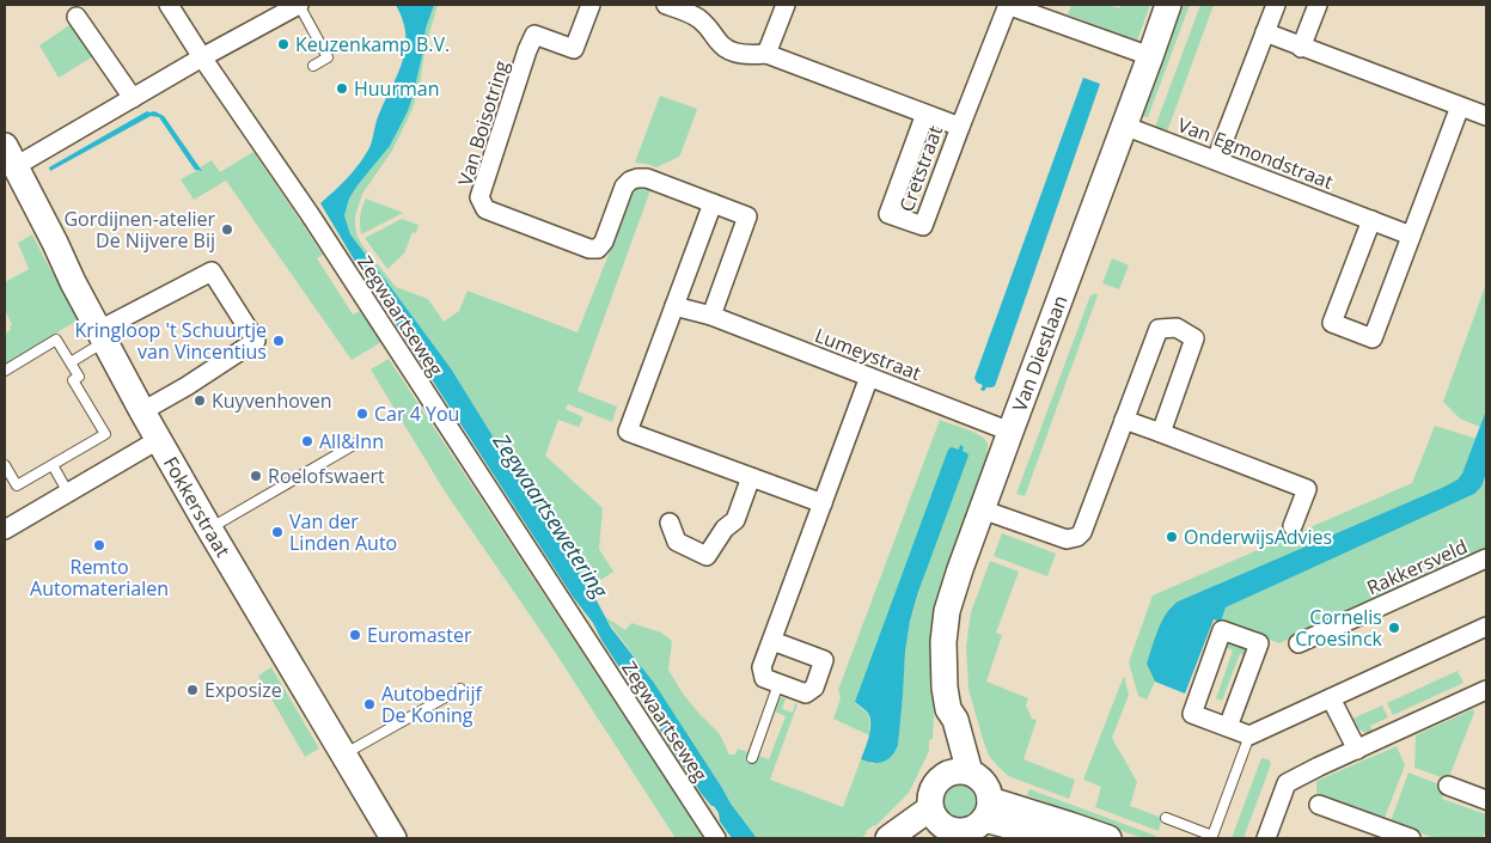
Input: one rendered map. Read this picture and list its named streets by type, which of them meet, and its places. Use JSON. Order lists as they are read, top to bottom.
{
  "streets": {
    "street": [
      "Van Boisotring",
      "Van Egmondstraat",
      "Cretstraat",
      "Zegwaartseweg",
      "Lumeystraat",
      "Van Diestlaan",
      "Fokkerstraat",
      "Rakkersveld"
    ]
  },
  "crossings": [
    ["Van Boisotring", "Lumeystraat"],
    ["Van Egmondstraat", "Van Diestlaan"],
    ["Lumeystraat", "Van Diestlaan"]
  ],
  "water": ["Zegwaartsewetering"],
  "places": [
    "Keuzenkamp B.V.",
    "Huurman",
    "Gordijnen-atelier De Nijvere Bij",
    "Kringloop 't Schuurtje van Vincentius",
    "Kuyvenhoven",
    "Car 4 You",
    "All&Inn",
    "Roelofswaert",
    "Van der Linden Auto",
    "OnderwijsAdvies",
    "Remto Automaterialen",
    "Cornelis Croesinck",
    "Euromaster",
    "Exposize",
    "Autobedrijf De Koning"
  ]
}
